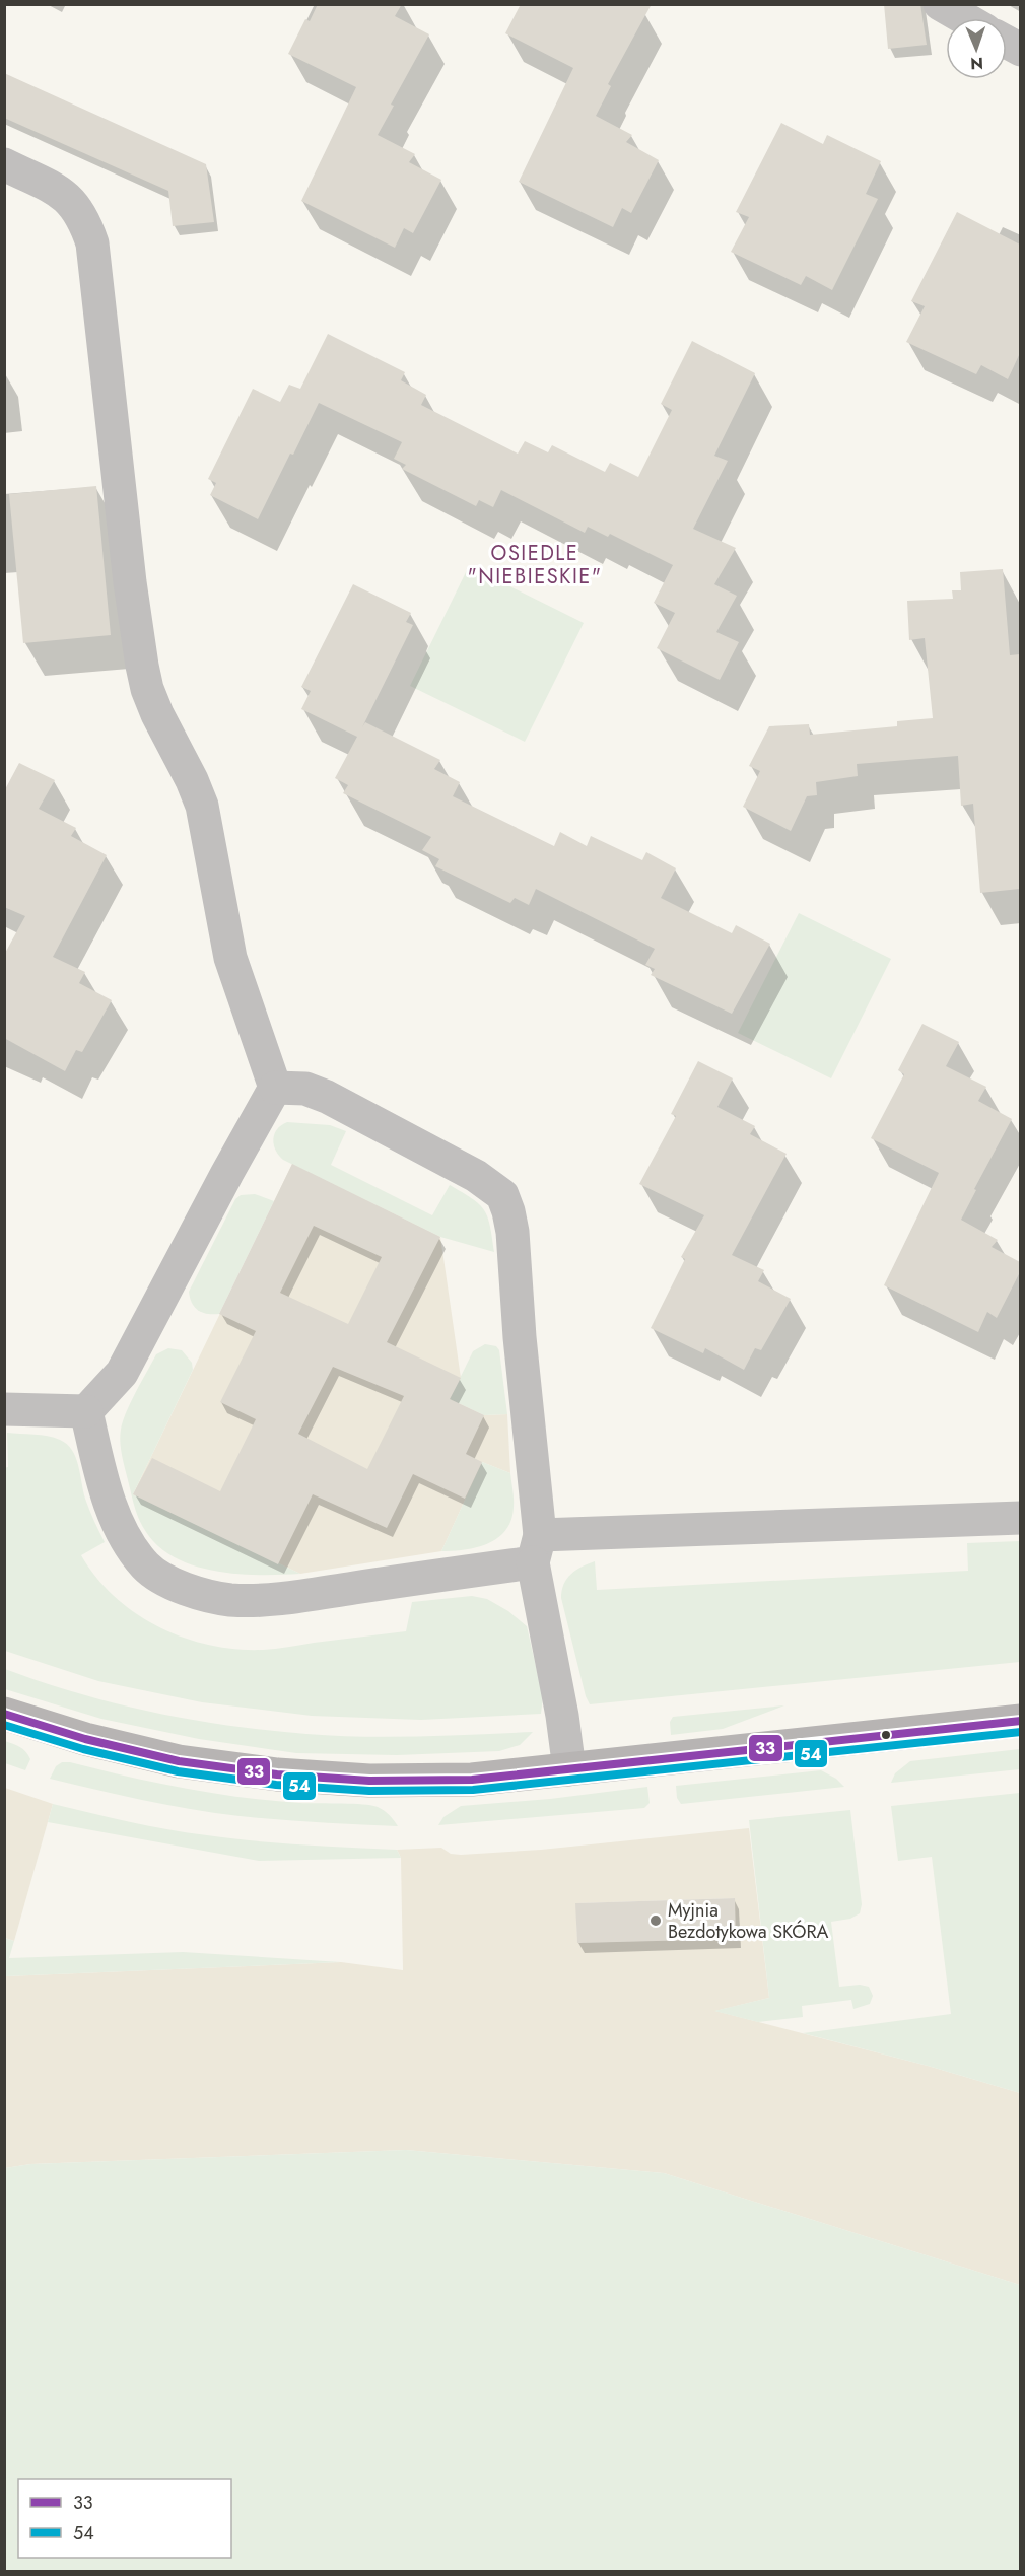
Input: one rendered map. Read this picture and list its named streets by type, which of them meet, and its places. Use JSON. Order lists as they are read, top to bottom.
{
  "districts": ["OSIEDLE \"NIEBIESKIE\""],
  "places": ["Myjnia Bezdotykowa SKÓRA"],
  "lines": ["transit line 33", "transit line 54"],
  "legend": ["33", "54"],
  "north": "bottom"
}
